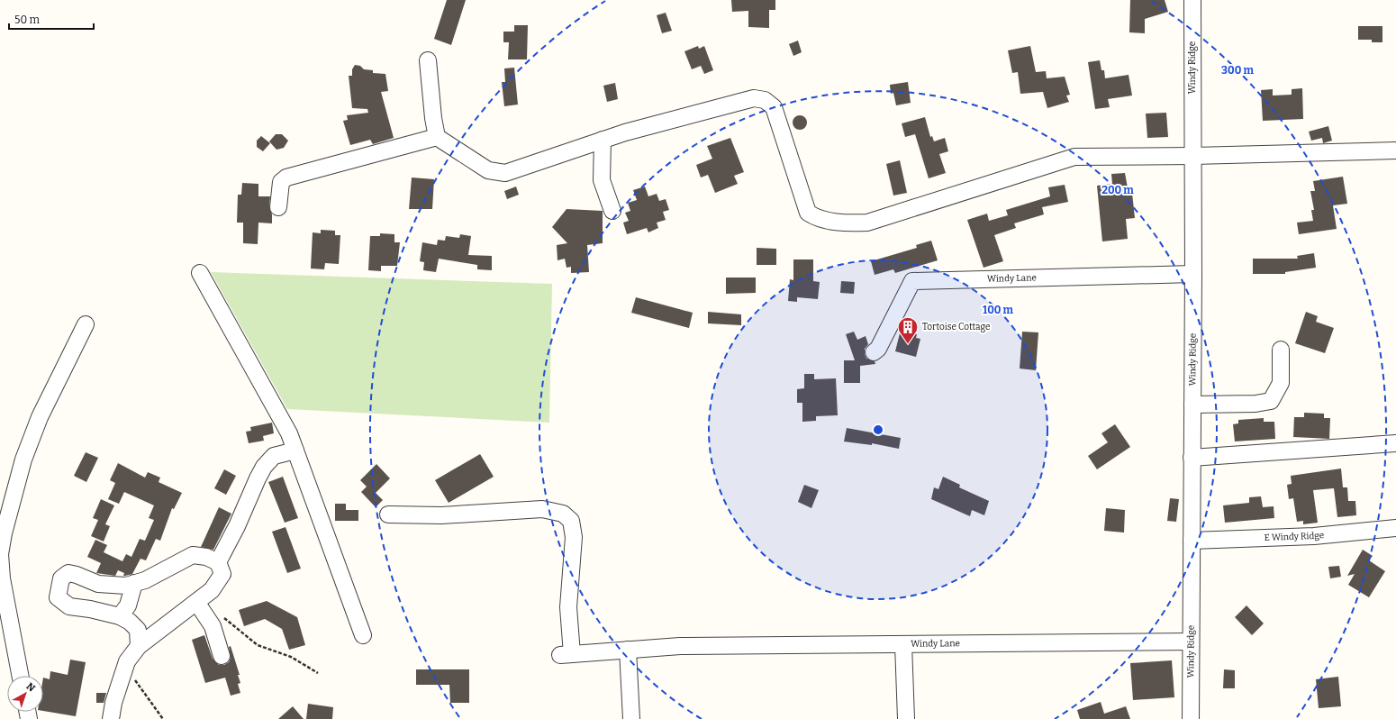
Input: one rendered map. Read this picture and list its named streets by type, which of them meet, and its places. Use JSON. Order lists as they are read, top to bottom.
{
  "streets": {
    "street": ["Windy Ridge", "Windy Lane", "E Windy Ridge"]
  },
  "crossings": [
    ["Windy Ridge", "Windy Lane"],
    ["Windy Ridge", "E Windy Ridge"]
  ],
  "places": {
    "building": ["Tortoise Cottage"]
  },
  "scale_bar": "50 m",
  "north": "top right",
  "rings": ["300 m", "200 m", "100 m"]
}
